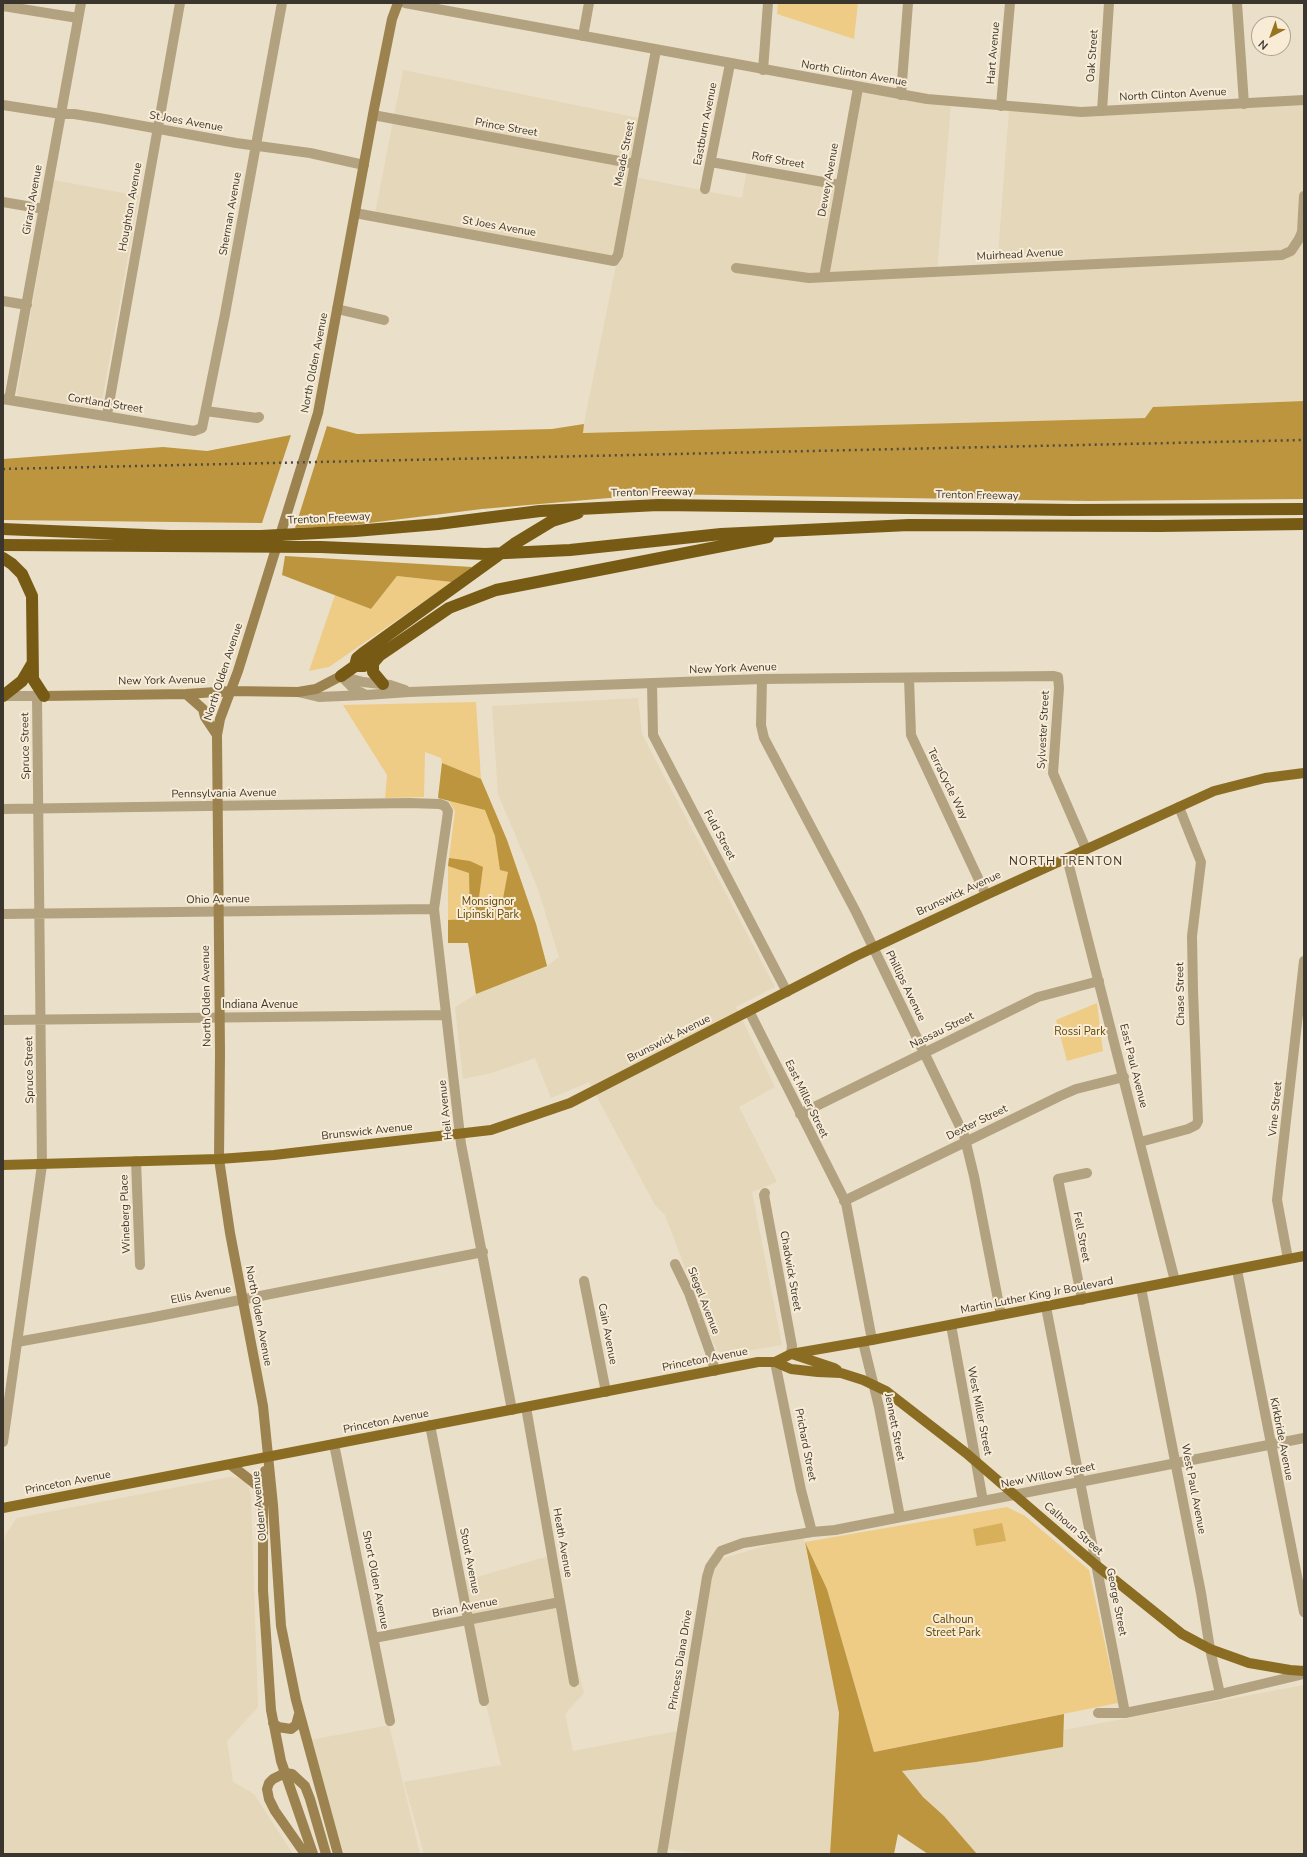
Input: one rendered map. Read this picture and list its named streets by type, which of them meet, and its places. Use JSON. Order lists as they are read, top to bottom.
{
  "streets": {
    "highway": ["Trenton Freeway"],
    "main road": [
      "North Olden Avenue",
      "New York Avenue",
      "Brunswick Avenue",
      "Martin Luther King Jr Boulevard",
      "Princeton Avenue",
      "Olden Avenue",
      "Calhoun Street"
    ],
    "street": [
      "Hart Avenue",
      "Oak Street",
      "North Clinton Avenue",
      "St Joes Avenue",
      "Eastburn Avenue",
      "Prince Street",
      "Meade Street",
      "Roff Street",
      "Dewey Avenue",
      "Girard Avenue",
      "Houghton Avenue",
      "Sherman Avenue",
      "Muirhead Avenue",
      "Cortland Street",
      "Sylvester Street",
      "Spruce Street",
      "TerraCycle Way",
      "Pennsylvania Avenue",
      "Fuld Street",
      "Ohio Avenue",
      "Phillips Avenue",
      "Chase Street",
      "Indiana Avenue",
      "Nassau Street",
      "East Paul Avenue",
      "East Miller Street",
      "Vine Street",
      "Heil Avenue",
      "Dexter Street",
      "Wineberg Place",
      "Fell Street",
      "Chadwick Street",
      "Ellis Avenue",
      "Siegel Avenue",
      "Cain Avenue",
      "West Miller Street",
      "Jennett Street",
      "Kirkbride Avenue",
      "Prichard Street",
      "New Willow Street",
      "West Paul Avenue",
      "Heath Avenue",
      "Stout Avenue",
      "Short Olden Avenue",
      "George Street",
      "Brian Avenue",
      "Princess Diana Drive"
    ]
  },
  "crossings": [
    ["Hart Avenue", "North Clinton Avenue"],
    ["Oak Street", "North Clinton Avenue"],
    ["North Clinton Avenue", "Eastburn Avenue"],
    ["North Clinton Avenue", "Meade Street"],
    ["North Clinton Avenue", "Dewey Avenue"],
    ["St Joes Avenue", "Meade Street"],
    ["St Joes Avenue", "Girard Avenue"],
    ["St Joes Avenue", "Houghton Avenue"],
    ["St Joes Avenue", "Sherman Avenue"],
    ["St Joes Avenue", "North Olden Avenue"],
    ["Eastburn Avenue", "Roff Street"],
    ["Prince Street", "Meade Street"],
    ["Prince Street", "North Olden Avenue"],
    ["Roff Street", "Dewey Avenue"],
    ["Dewey Avenue", "Muirhead Avenue"],
    ["Girard Avenue", "Cortland Street"],
    ["Houghton Avenue", "Cortland Street"],
    ["Sherman Avenue", "Cortland Street"],
    ["North Olden Avenue", "New York Avenue"],
    ["North Olden Avenue", "Pennsylvania Avenue"],
    ["North Olden Avenue", "Brunswick Avenue"],
    ["North Olden Avenue", "Ohio Avenue"],
    ["North Olden Avenue", "Indiana Avenue"],
    ["North Olden Avenue", "Ellis Avenue"],
    ["North Olden Avenue", "Princeton Avenue"],
    ["North Olden Avenue", "Olden Avenue"],
    ["New York Avenue", "Sylvester Street"],
    ["New York Avenue", "Spruce Street"],
    ["New York Avenue", "TerraCycle Way"],
    ["New York Avenue", "Fuld Street"],
    ["New York Avenue", "Phillips Avenue"],
    ["Sylvester Street", "Brunswick Avenue"],
    ["Spruce Street", "Pennsylvania Avenue"],
    ["Spruce Street", "Brunswick Avenue"],
    ["Spruce Street", "Ohio Avenue"],
    ["Spruce Street", "Indiana Avenue"],
    ["Spruce Street", "Ellis Avenue"],
    ["TerraCycle Way", "Brunswick Avenue"],
    ["Pennsylvania Avenue", "Heil Avenue"],
    ["Fuld Street", "Brunswick Avenue"],
    ["Brunswick Avenue", "Phillips Avenue"],
    ["Brunswick Avenue", "Chase Street"],
    ["Brunswick Avenue", "East Paul Avenue"],
    ["Brunswick Avenue", "East Miller Street"],
    ["Brunswick Avenue", "Heil Avenue"],
    ["Brunswick Avenue", "Wineberg Place"],
    ["Ohio Avenue", "Heil Avenue"],
    ["Phillips Avenue", "Nassau Street"],
    ["Phillips Avenue", "Dexter Street"],
    ["Phillips Avenue", "Martin Luther King Jr Boulevard"],
    ["Chase Street", "East Paul Avenue"],
    ["Indiana Avenue", "Heil Avenue"],
    ["Nassau Street", "East Paul Avenue"],
    ["Nassau Street", "East Miller Street"],
    ["East Paul Avenue", "Dexter Street"],
    ["East Paul Avenue", "Martin Luther King Jr Boulevard"],
    ["East Miller Street", "Dexter Street"],
    ["East Miller Street", "Martin Luther King Jr Boulevard"],
    ["East Miller Street", "Jennett Street"],
    ["Vine Street", "Martin Luther King Jr Boulevard"],
    ["Heil Avenue", "Ellis Avenue"],
    ["Heil Avenue", "Princeton Avenue"],
    ["Fell Street", "Martin Luther King Jr Boulevard"],
    ["Chadwick Street", "Martin Luther King Jr Boulevard"],
    ["Chadwick Street", "Calhoun Street"],
    ["Martin Luther King Jr Boulevard", "Princeton Avenue"],
    ["Martin Luther King Jr Boulevard", "West Miller Street"],
    ["Martin Luther King Jr Boulevard", "Jennett Street"],
    ["Martin Luther King Jr Boulevard", "Kirkbride Avenue"],
    ["Martin Luther King Jr Boulevard", "Prichard Street"],
    ["Martin Luther King Jr Boulevard", "West Paul Avenue"],
    ["Martin Luther King Jr Boulevard", "Calhoun Street"],
    ["Martin Luther King Jr Boulevard", "George Street"],
    ["Siegel Avenue", "Princeton Avenue"],
    ["Cain Avenue", "Princeton Avenue"],
    ["Princeton Avenue", "Prichard Street"],
    ["Princeton Avenue", "Olden Avenue"],
    ["Princeton Avenue", "Calhoun Street"],
    ["Princeton Avenue", "Heath Avenue"],
    ["Princeton Avenue", "Stout Avenue"],
    ["Princeton Avenue", "Short Olden Avenue"],
    ["West Miller Street", "New Willow Street"],
    ["West Miller Street", "Calhoun Street"],
    ["Jennett Street", "New Willow Street"],
    ["Jennett Street", "Calhoun Street"],
    ["Kirkbride Avenue", "New Willow Street"],
    ["Prichard Street", "New Willow Street"],
    ["Prichard Street", "Calhoun Street"],
    ["New Willow Street", "West Paul Avenue"],
    ["New Willow Street", "Calhoun Street"],
    ["New Willow Street", "George Street"],
    ["New Willow Street", "Princess Diana Drive"],
    ["West Paul Avenue", "Calhoun Street"],
    ["Calhoun Street", "George Street"],
    ["Heath Avenue", "Brian Avenue"],
    ["Stout Avenue", "Brian Avenue"],
    ["Short Olden Avenue", "Brian Avenue"]
  ],
  "districts": ["NORTH TRENTON"],
  "parks": ["Monsignor Lipinski Park", "Rossi Park", "Calhoun Street Park"],
  "north": "bottom left"
}
